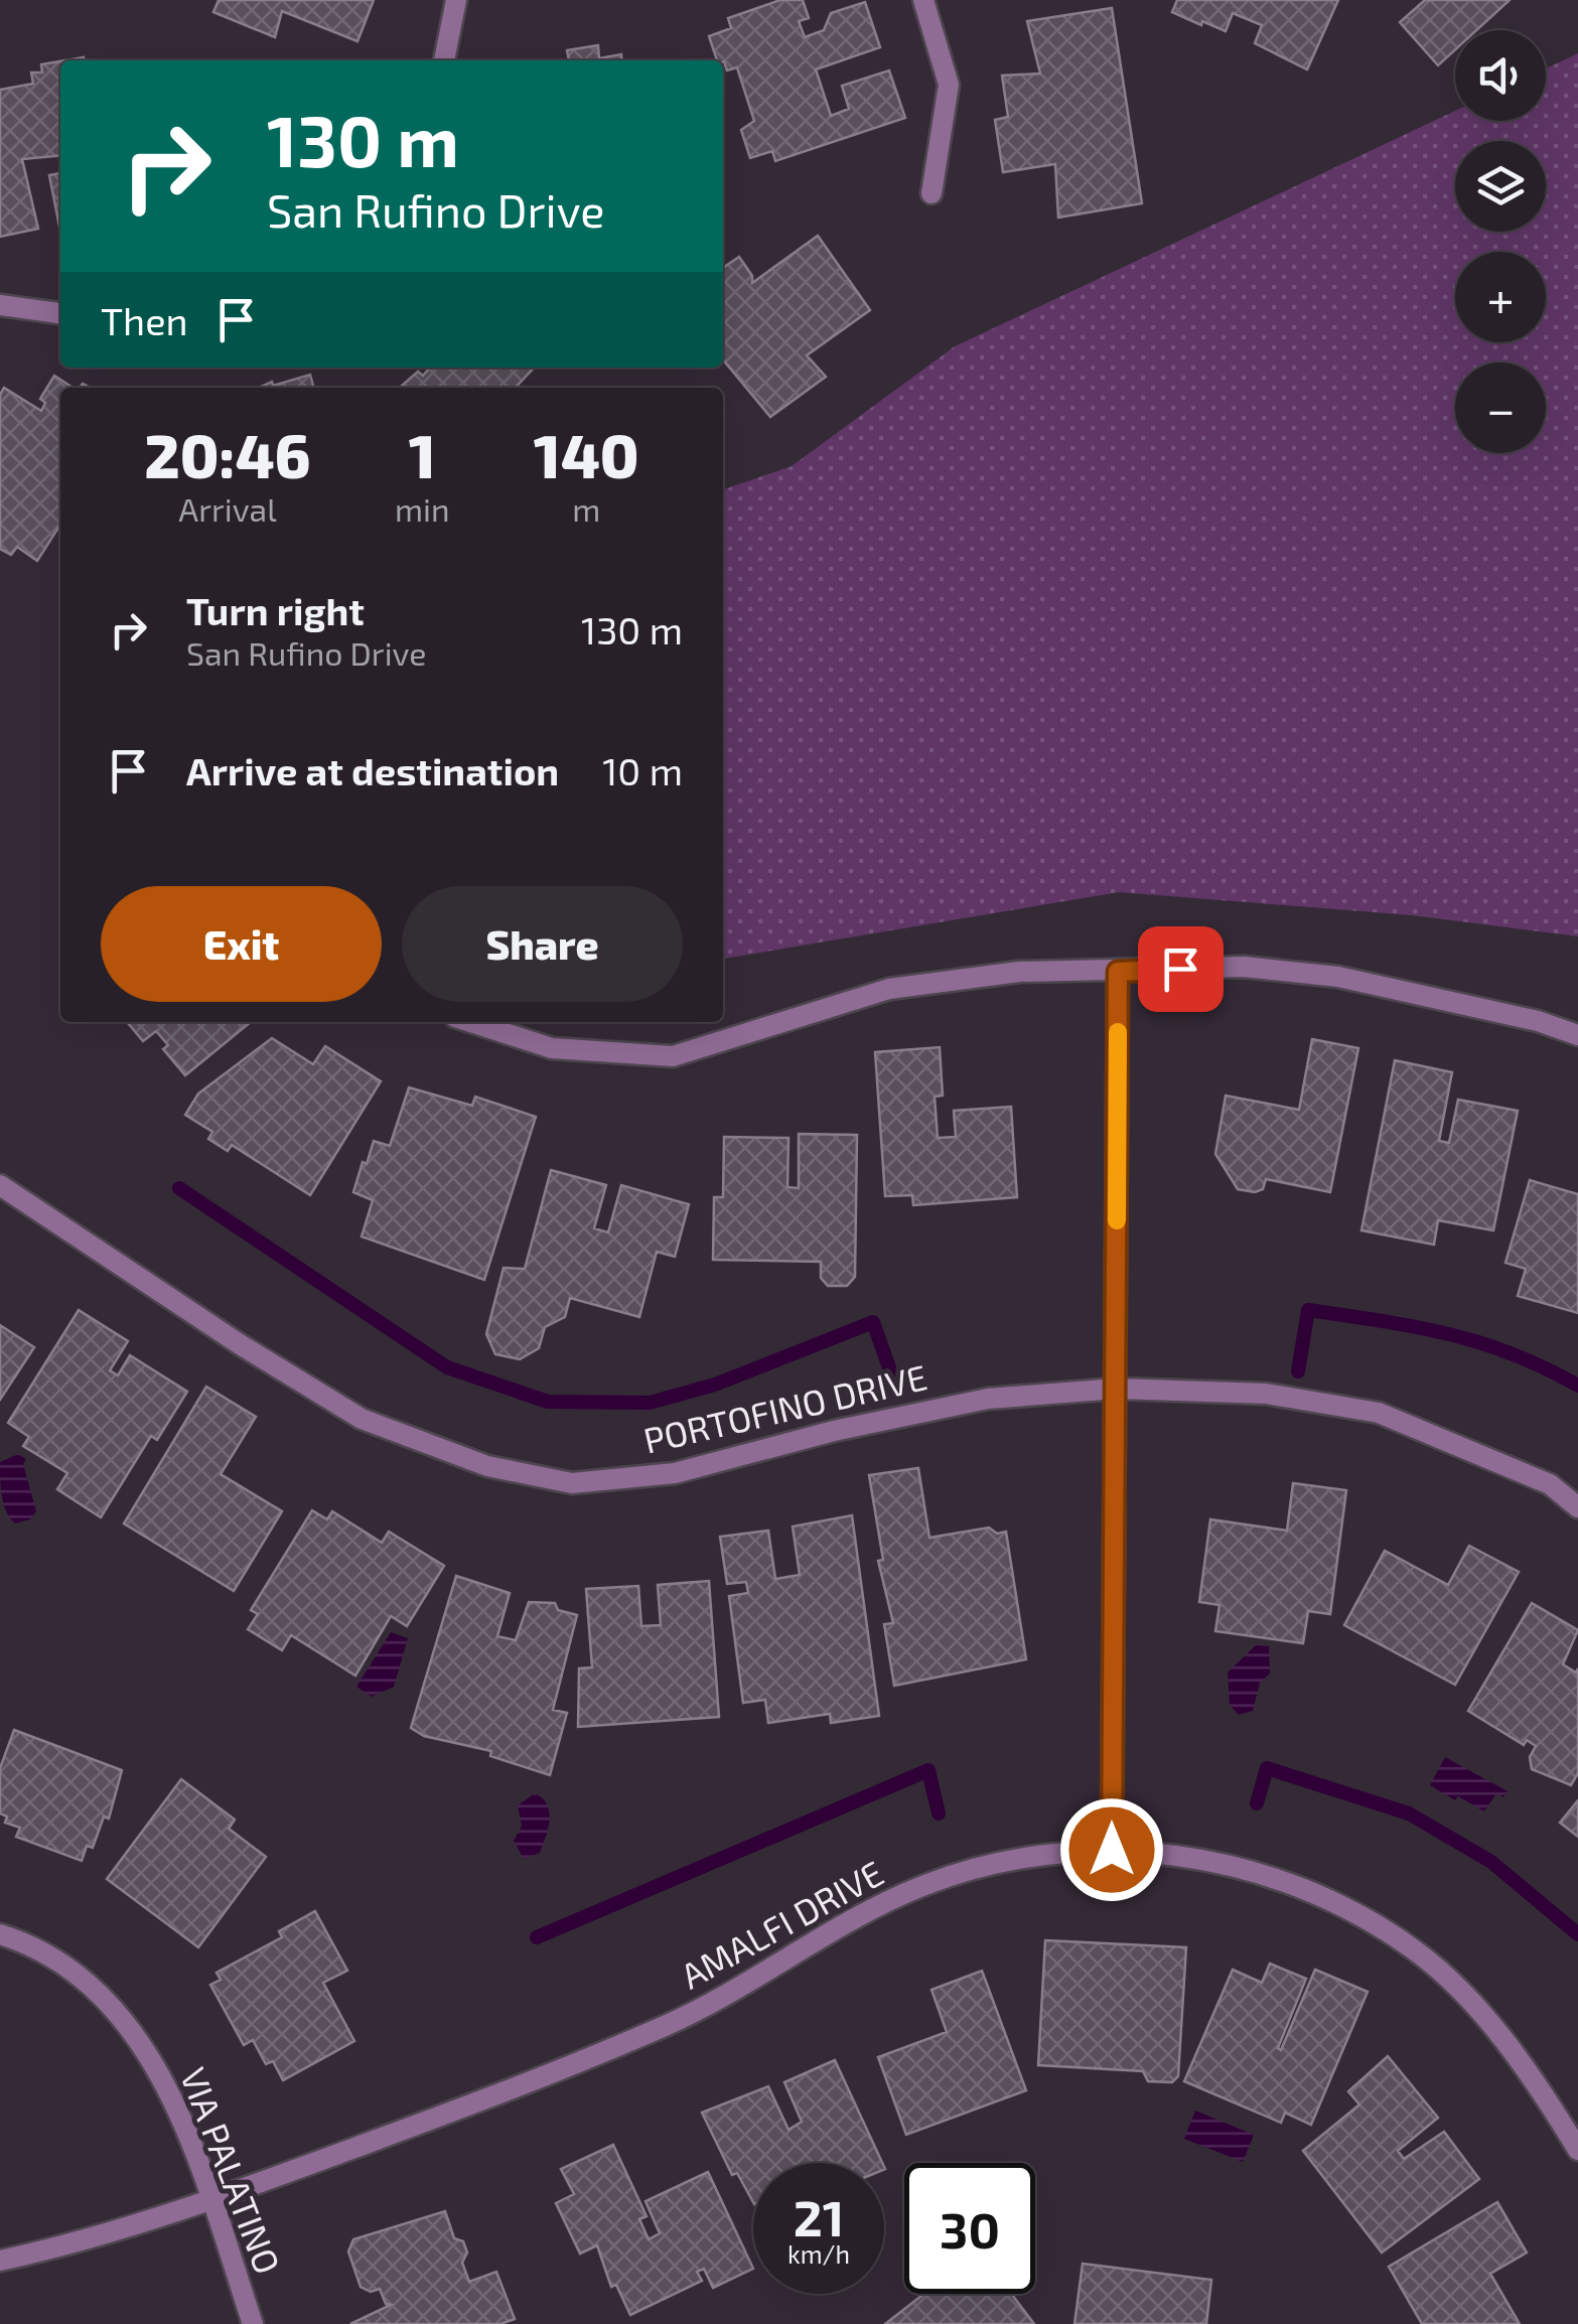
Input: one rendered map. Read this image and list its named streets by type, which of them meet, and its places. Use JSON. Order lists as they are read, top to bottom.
{
  "streets": {
    "street": ["PORTOFINO DRIVE", "AMALFI DRIVE", "VIA PALATINO"]
  },
  "crossings": [
    ["AMALFI DRIVE", "VIA PALATINO"]
  ],
  "page": {
    "map_buttons": ["+", "−"],
    "turn": ["130 m", "San Rufino Drive"],
    "then": "Then",
    "eta": [
      "20:46",
      "Arrival",
      "1",
      "min",
      "140",
      "m"
    ],
    "list": [
      {
        "name": "Turn right",
        "note": "San Rufino Drive",
        "value": "130 m"
      },
      {
        "name": "Arrive at destination",
        "value": "10 m"
      }
    ],
    "buttons": ["Exit", "Share"],
    "speed": "21 km/h",
    "limit": "30"
  }
}
